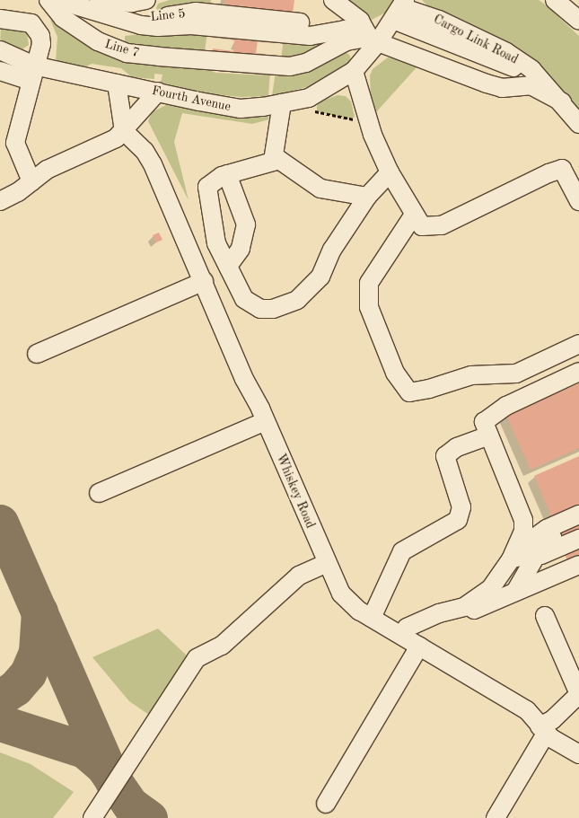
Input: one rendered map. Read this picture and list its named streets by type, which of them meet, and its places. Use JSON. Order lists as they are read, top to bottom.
{
  "streets": {
    "lane": [
      "Line 5",
      "Line 7",
      "Fourth Avenue",
      "Whiskey Road"
    ]
  },
  "crossings": [
    ["Line 5", "Line 7"],
    ["Line 5", "Fourth Avenue"],
    ["Line 7", "Fourth Avenue"]
  ]
}
